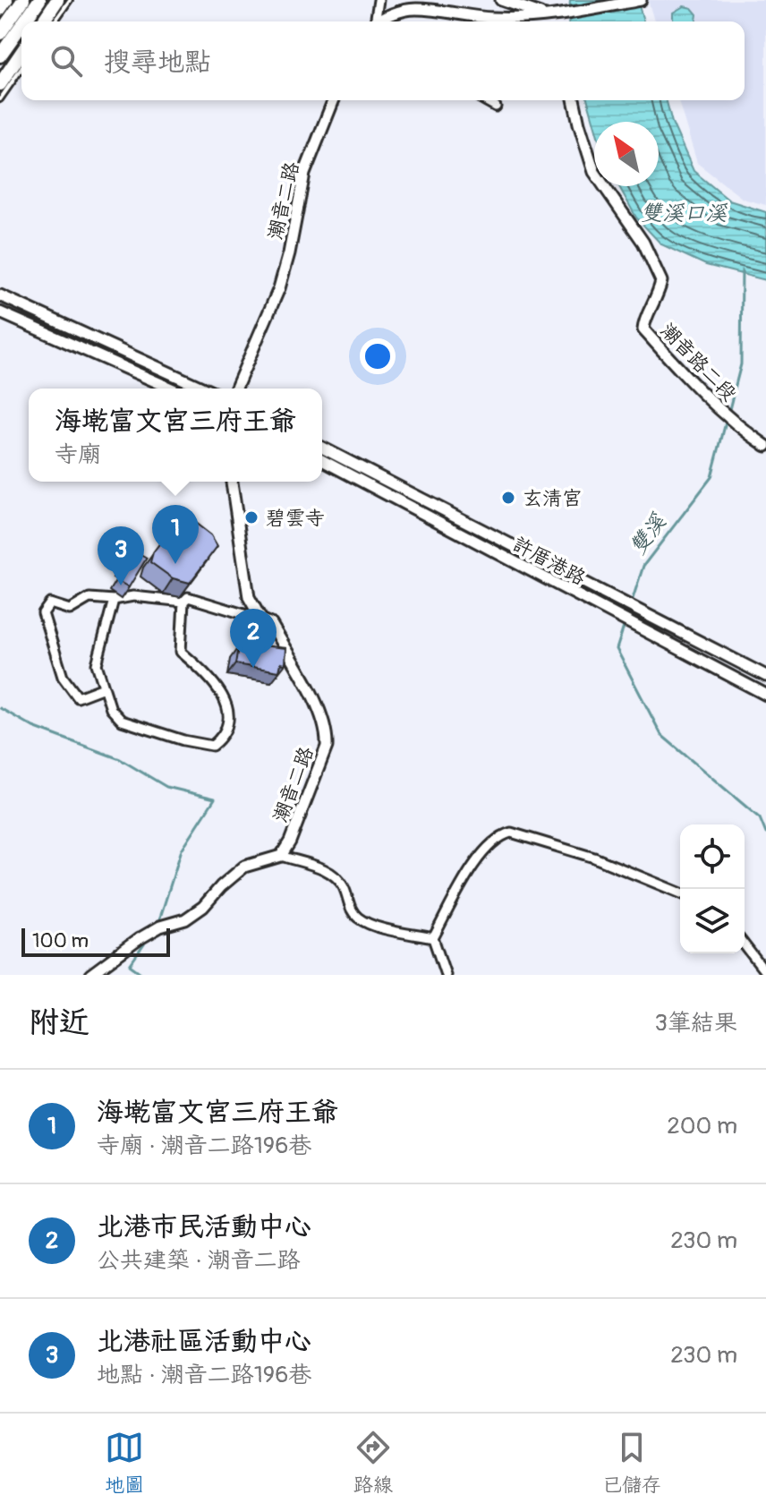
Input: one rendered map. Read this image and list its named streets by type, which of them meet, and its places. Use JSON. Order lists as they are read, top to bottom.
{
  "streets": {
    "street": ["潮音二路", "潮音路二段", "許厝港路"]
  },
  "water": ["雙溪口溪", "雙溪"],
  "places": ["玄清宮", "碧雲寺"],
  "scale_bar": "100 m",
  "north": "top left",
  "page": {
    "search": "搜尋地點",
    "popup": ["海墘富文宮三府王爺", "寺廟"],
    "pins": ["1", "3", "2"],
    "scale": "100 m",
    "heading": ["附近", "3筆結果"],
    "list": [
      {
        "mark": "1",
        "name": "海墘富文宮三府王爺",
        "note": "寺廟 · 潮音二路196巷",
        "value": "200 m"
      },
      {
        "mark": "2",
        "name": "北港市民活動中心",
        "note": "公共建築 · 潮音二路",
        "value": "230 m"
      },
      {
        "mark": "3",
        "name": "北港社區活動中心",
        "note": "地點 · 潮音二路196巷",
        "value": "230 m"
      }
    ],
    "nav": ["地圖", "路線", "已儲存"]
  }
}
